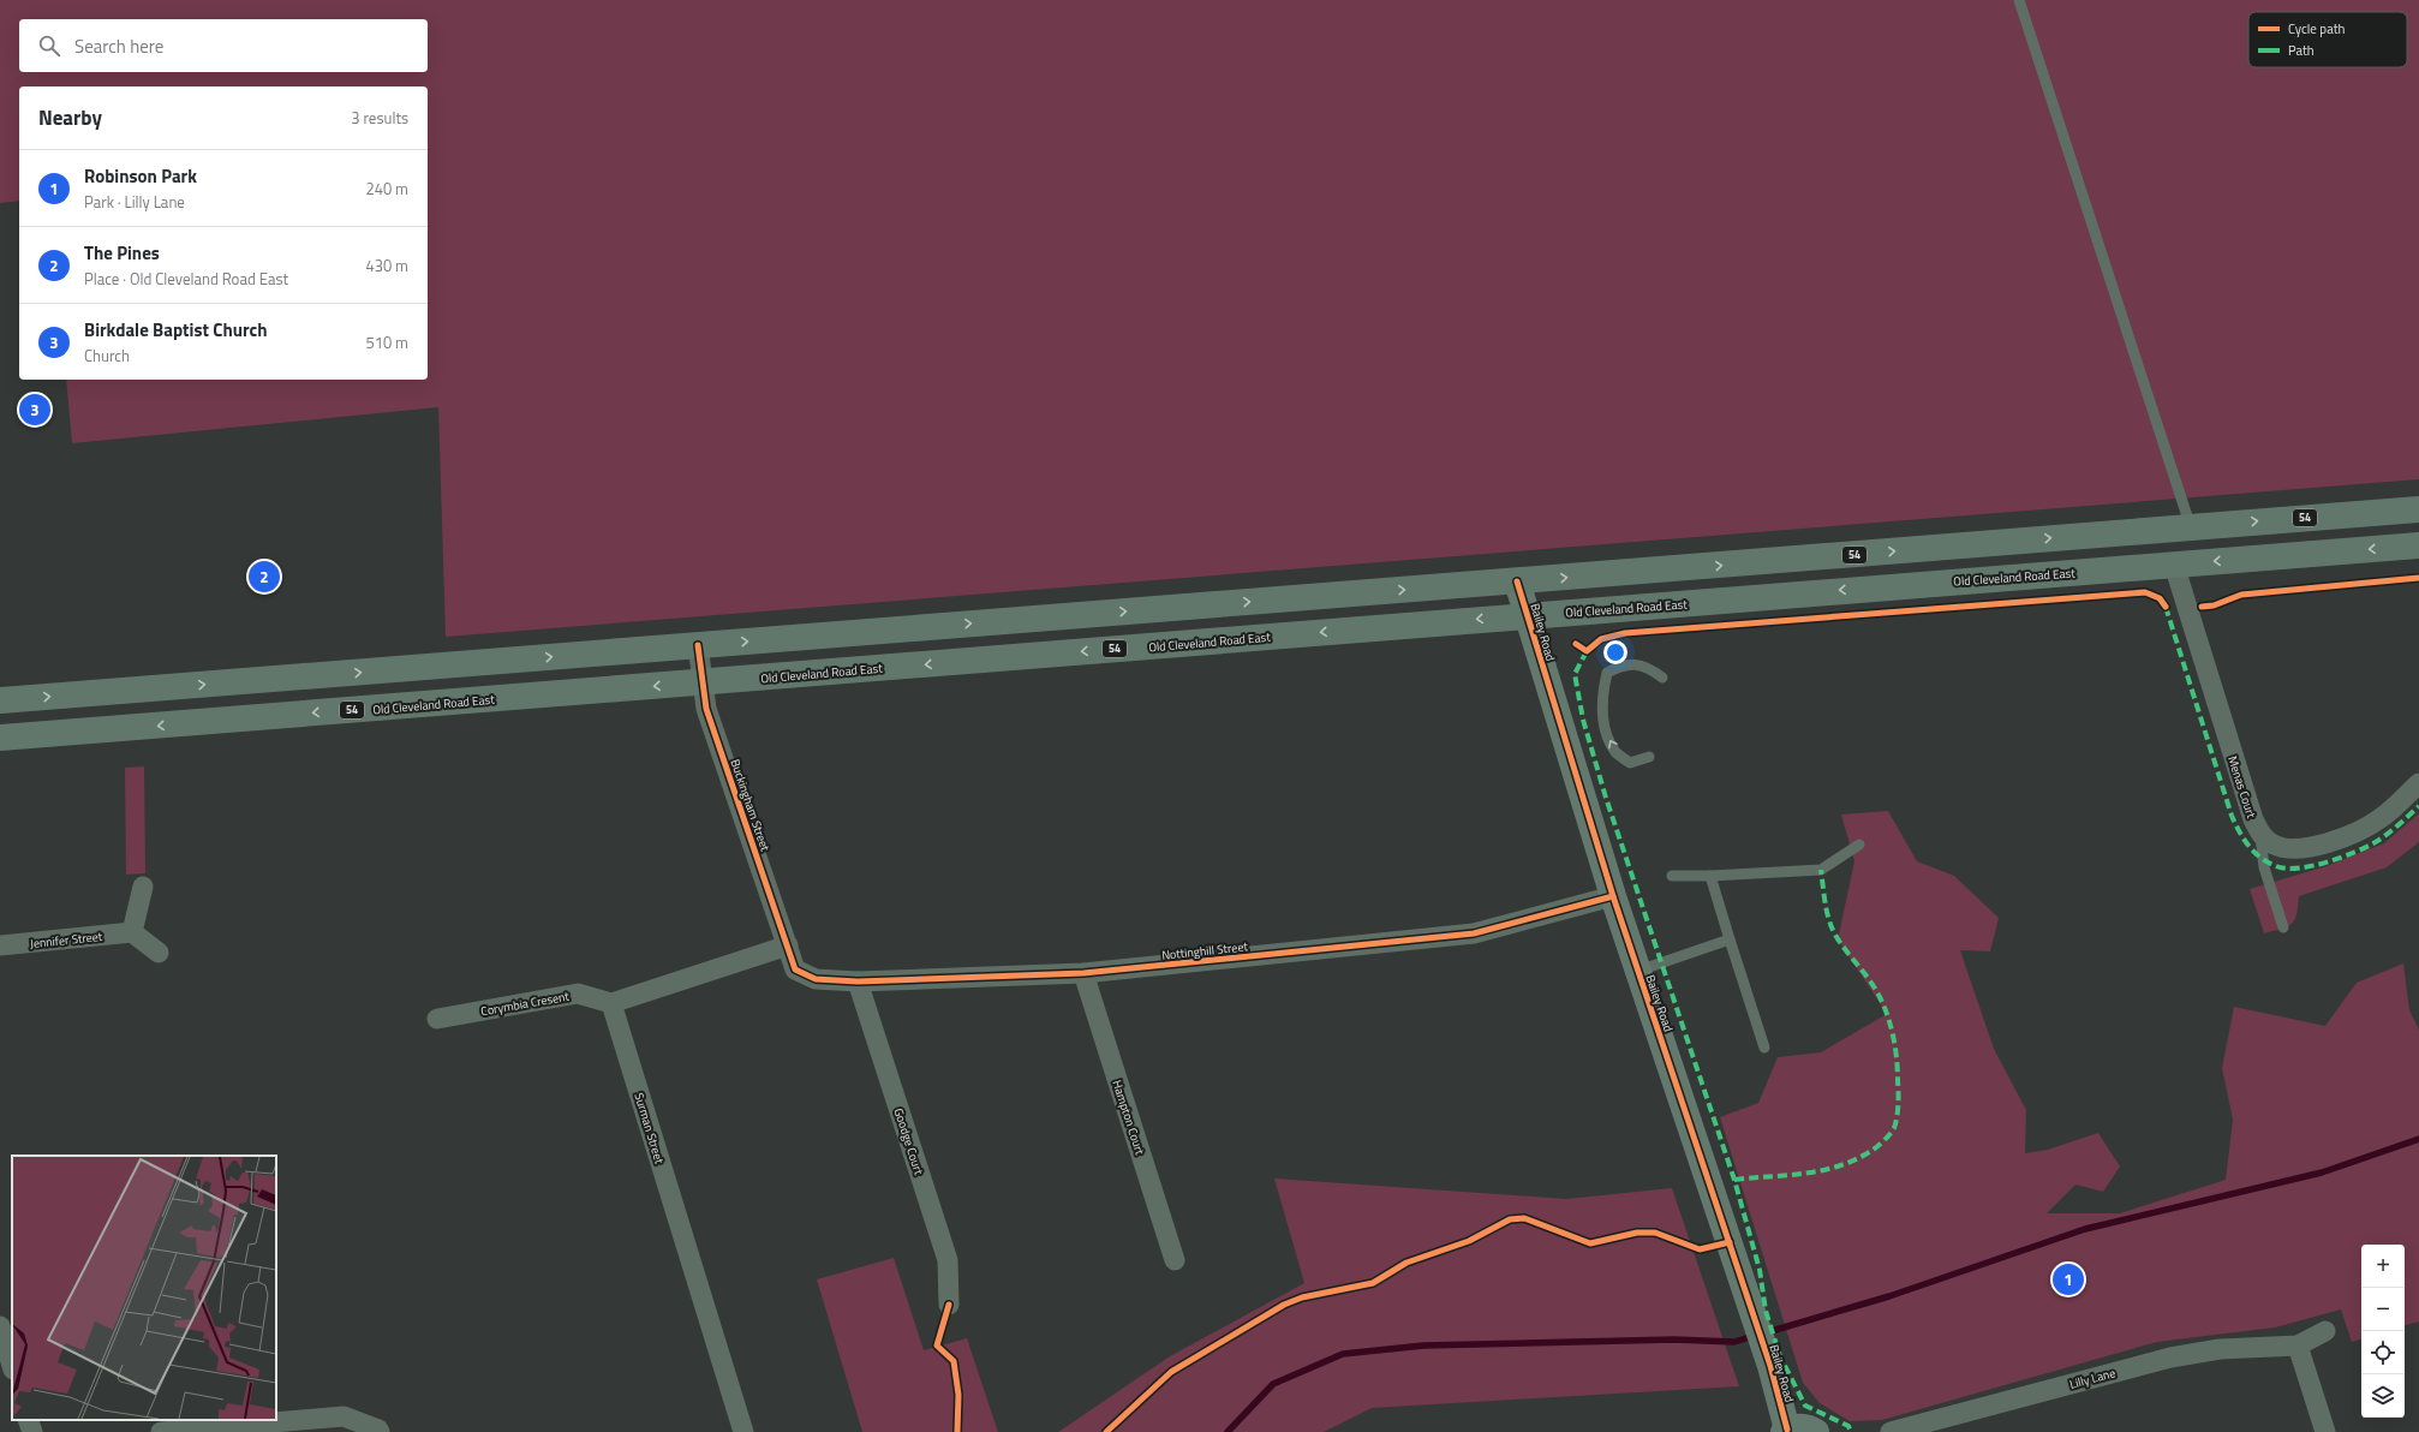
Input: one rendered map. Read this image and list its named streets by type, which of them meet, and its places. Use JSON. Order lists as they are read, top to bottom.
{
  "streets": {
    "main road": ["54", "Old Cleveland Road East"],
    "street": [
      "Bailey Road",
      "Menas Court",
      "Buckingham Street",
      "Jennifer Street",
      "Nottinghill Street",
      "Corymbia Cresent",
      "Hampton Court",
      "Surman Street",
      "Goodge Court",
      "Lilly Lane"
    ]
  },
  "crossings": [
    ["54", "Bailey Road"],
    ["54", "Buckingham Street"],
    ["Old Cleveland Road East", "Bailey Road"],
    ["Old Cleveland Road East", "Menas Court"],
    ["Old Cleveland Road East", "Buckingham Street"],
    ["Bailey Road", "Nottinghill Street"],
    ["Buckingham Street", "Nottinghill Street"],
    ["Nottinghill Street", "Hampton Court"],
    ["Nottinghill Street", "Goodge Court"],
    ["Corymbia Cresent", "Surman Street"]
  ],
  "legend": ["Cycle path", "Path"],
  "page": {
    "search": "Search here",
    "heading": ["Nearby", "3 results"],
    "list": [
      {
        "mark": "1",
        "name": "Robinson Park",
        "note": "Park · Lilly Lane",
        "value": "240 m"
      },
      {
        "mark": "2",
        "name": "The Pines",
        "note": "Place · Old Cleveland Road East",
        "value": "430 m"
      },
      {
        "mark": "3",
        "name": "Birkdale Baptist Church",
        "note": "Church",
        "value": "510 m"
      }
    ],
    "pins": ["3", "2", "1"],
    "map_buttons": ["+", "−"]
  }
}
